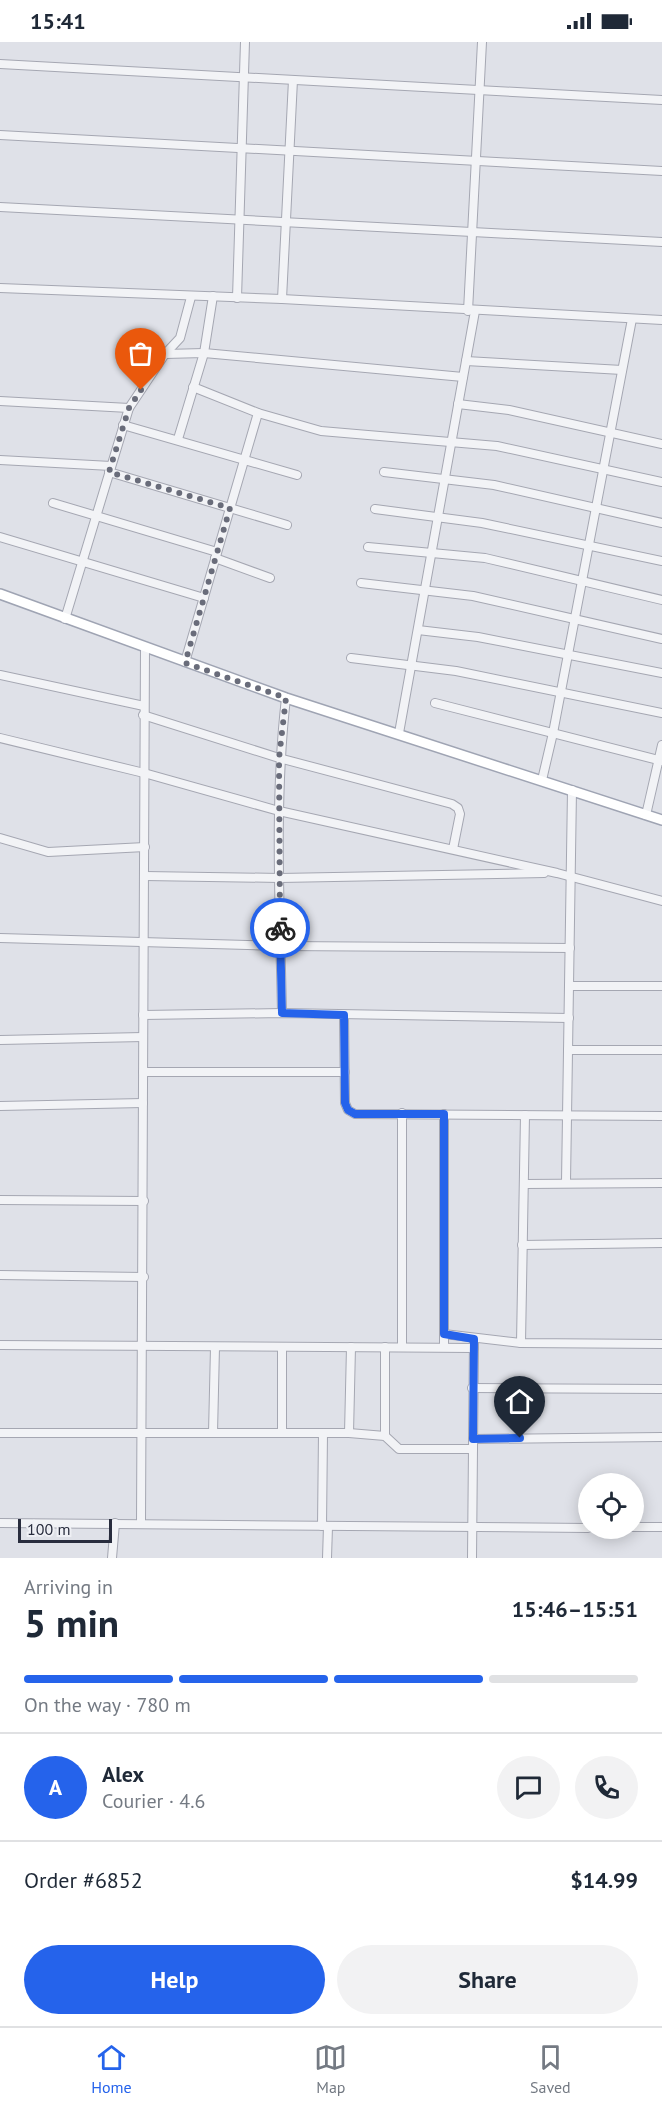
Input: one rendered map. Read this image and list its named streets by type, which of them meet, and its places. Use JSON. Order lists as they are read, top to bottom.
{
  "scale_bar": "100 m",
  "page": {
    "status": "15:41",
    "scale": "100 m",
    "heading": ["5 min", "Arriving in", "15:46–15:51"],
    "panel": [
      "Alex",
      "Courier · 4.6",
      "Order #6852",
      "$14.99"
    ],
    "bar": "On the way · 780 m",
    "round": "A",
    "buttons": ["Help", "Share"],
    "tabs": ["Home", "Map", "Saved"]
  }
}
